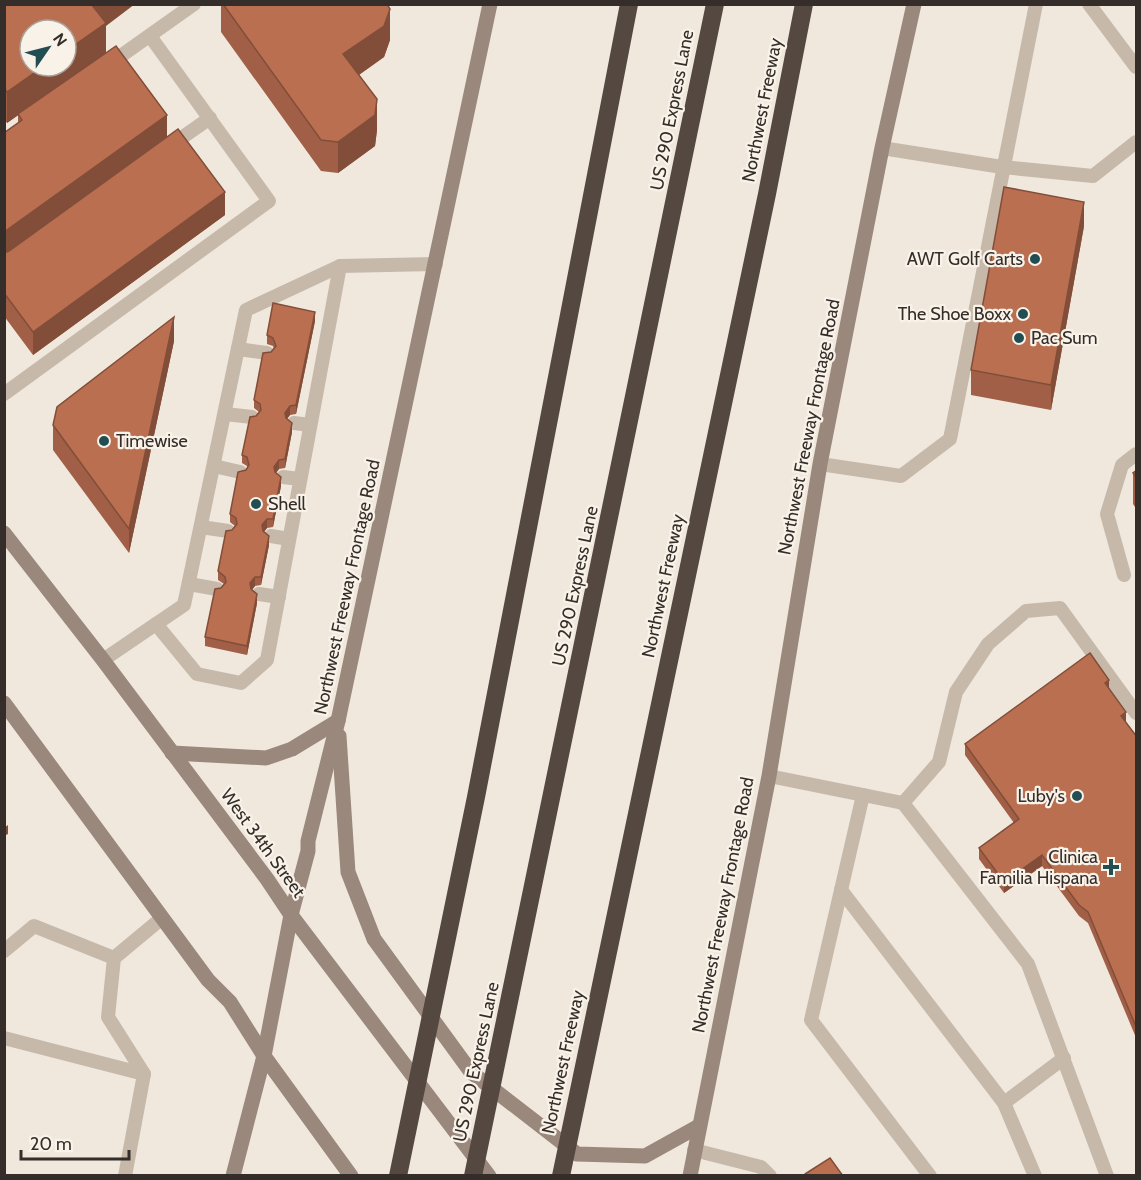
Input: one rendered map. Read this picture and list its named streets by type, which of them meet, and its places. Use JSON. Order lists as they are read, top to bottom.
{
  "streets": {
    "highway": ["US 290 Express Lane", "Northwest Freeway"],
    "main road": ["Northwest Freeway Frontage Road", "West 34th Street"]
  },
  "crossings": [
    ["Northwest Freeway Frontage Road", "West 34th Street"]
  ],
  "places": {
    "other": [
      "AWT Golf Carts",
      "The Shoe Boxx",
      "Pac Sum",
      "Timewise",
      "Shell",
      "Luby's"
    ],
    "health": ["Clinica Familia Hispana"]
  },
  "scale_bar": "20 m",
  "north": "top right"
}
